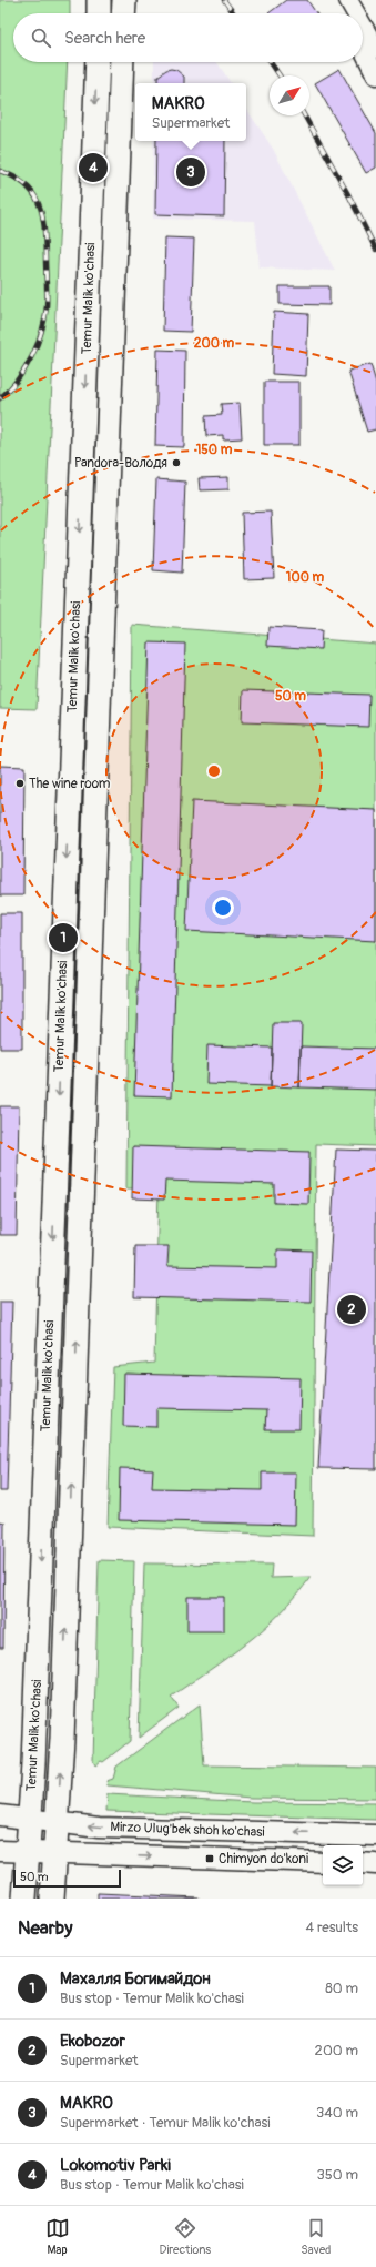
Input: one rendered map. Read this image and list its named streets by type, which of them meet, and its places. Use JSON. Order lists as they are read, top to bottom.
{
  "streets": {
    "highway": ["Temur Malik ko'chasi"],
    "main road": ["Mirzo Ulug'bek shoh ko'chasi"]
  },
  "crossings": [
    ["Temur Malik ko'chasi", "Mirzo Ulug'bek shoh ko'chasi"]
  ],
  "places": {
    "other": ["Pandora-Володя", "The wine room"],
    "transit": ["Chimyon do'koni"]
  },
  "scale_bar": "50 m",
  "north": "top right",
  "page": {
    "search": "Search here",
    "popup": ["MAKRO", "Supermarket"],
    "pins": [
      "4",
      "3",
      "1",
      "2"
    ],
    "scale": "50 m",
    "heading": ["Nearby", "4 results"],
    "list": [
      {
        "mark": "1",
        "name": "Махалля Богимайдон",
        "note": "Bus stop · Temur Malik ko'chasi",
        "value": "80 m"
      },
      {
        "mark": "2",
        "name": "Ekobozor",
        "note": "Supermarket",
        "value": "200 m"
      },
      {
        "mark": "3",
        "name": "MAKRO",
        "note": "Supermarket · Temur Malik ko'chasi",
        "value": "340 m"
      },
      {
        "mark": "4",
        "name": "Lokomotiv Parki",
        "note": "Bus stop · Temur Malik ko'chasi",
        "value": "350 m"
      }
    ],
    "nav": ["Map", "Directions", "Saved"]
  },
  "rings": [
    "200 m",
    "150 m",
    "100 m",
    "50 m"
  ]
}
